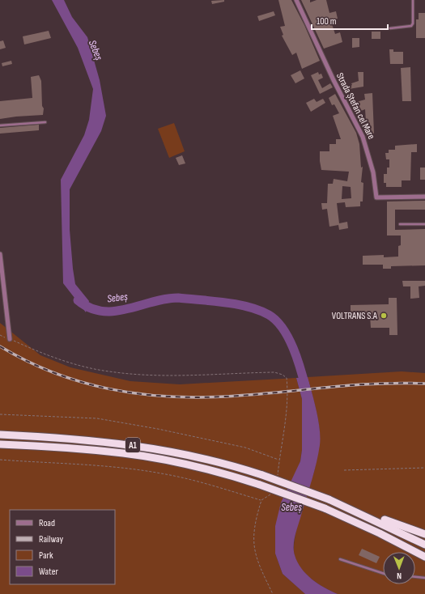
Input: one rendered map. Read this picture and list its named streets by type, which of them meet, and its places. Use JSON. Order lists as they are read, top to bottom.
{
  "streets": {
    "highway": ["A1"],
    "street": ["Strada Ștefan cel Mare"]
  },
  "water": ["Sebeș"],
  "places": ["VOLTRANS S.A"],
  "legend": [
    "Road",
    "Railway",
    "Park",
    "Water"
  ],
  "scale_bar": "100 m",
  "north": "bottom"
}
